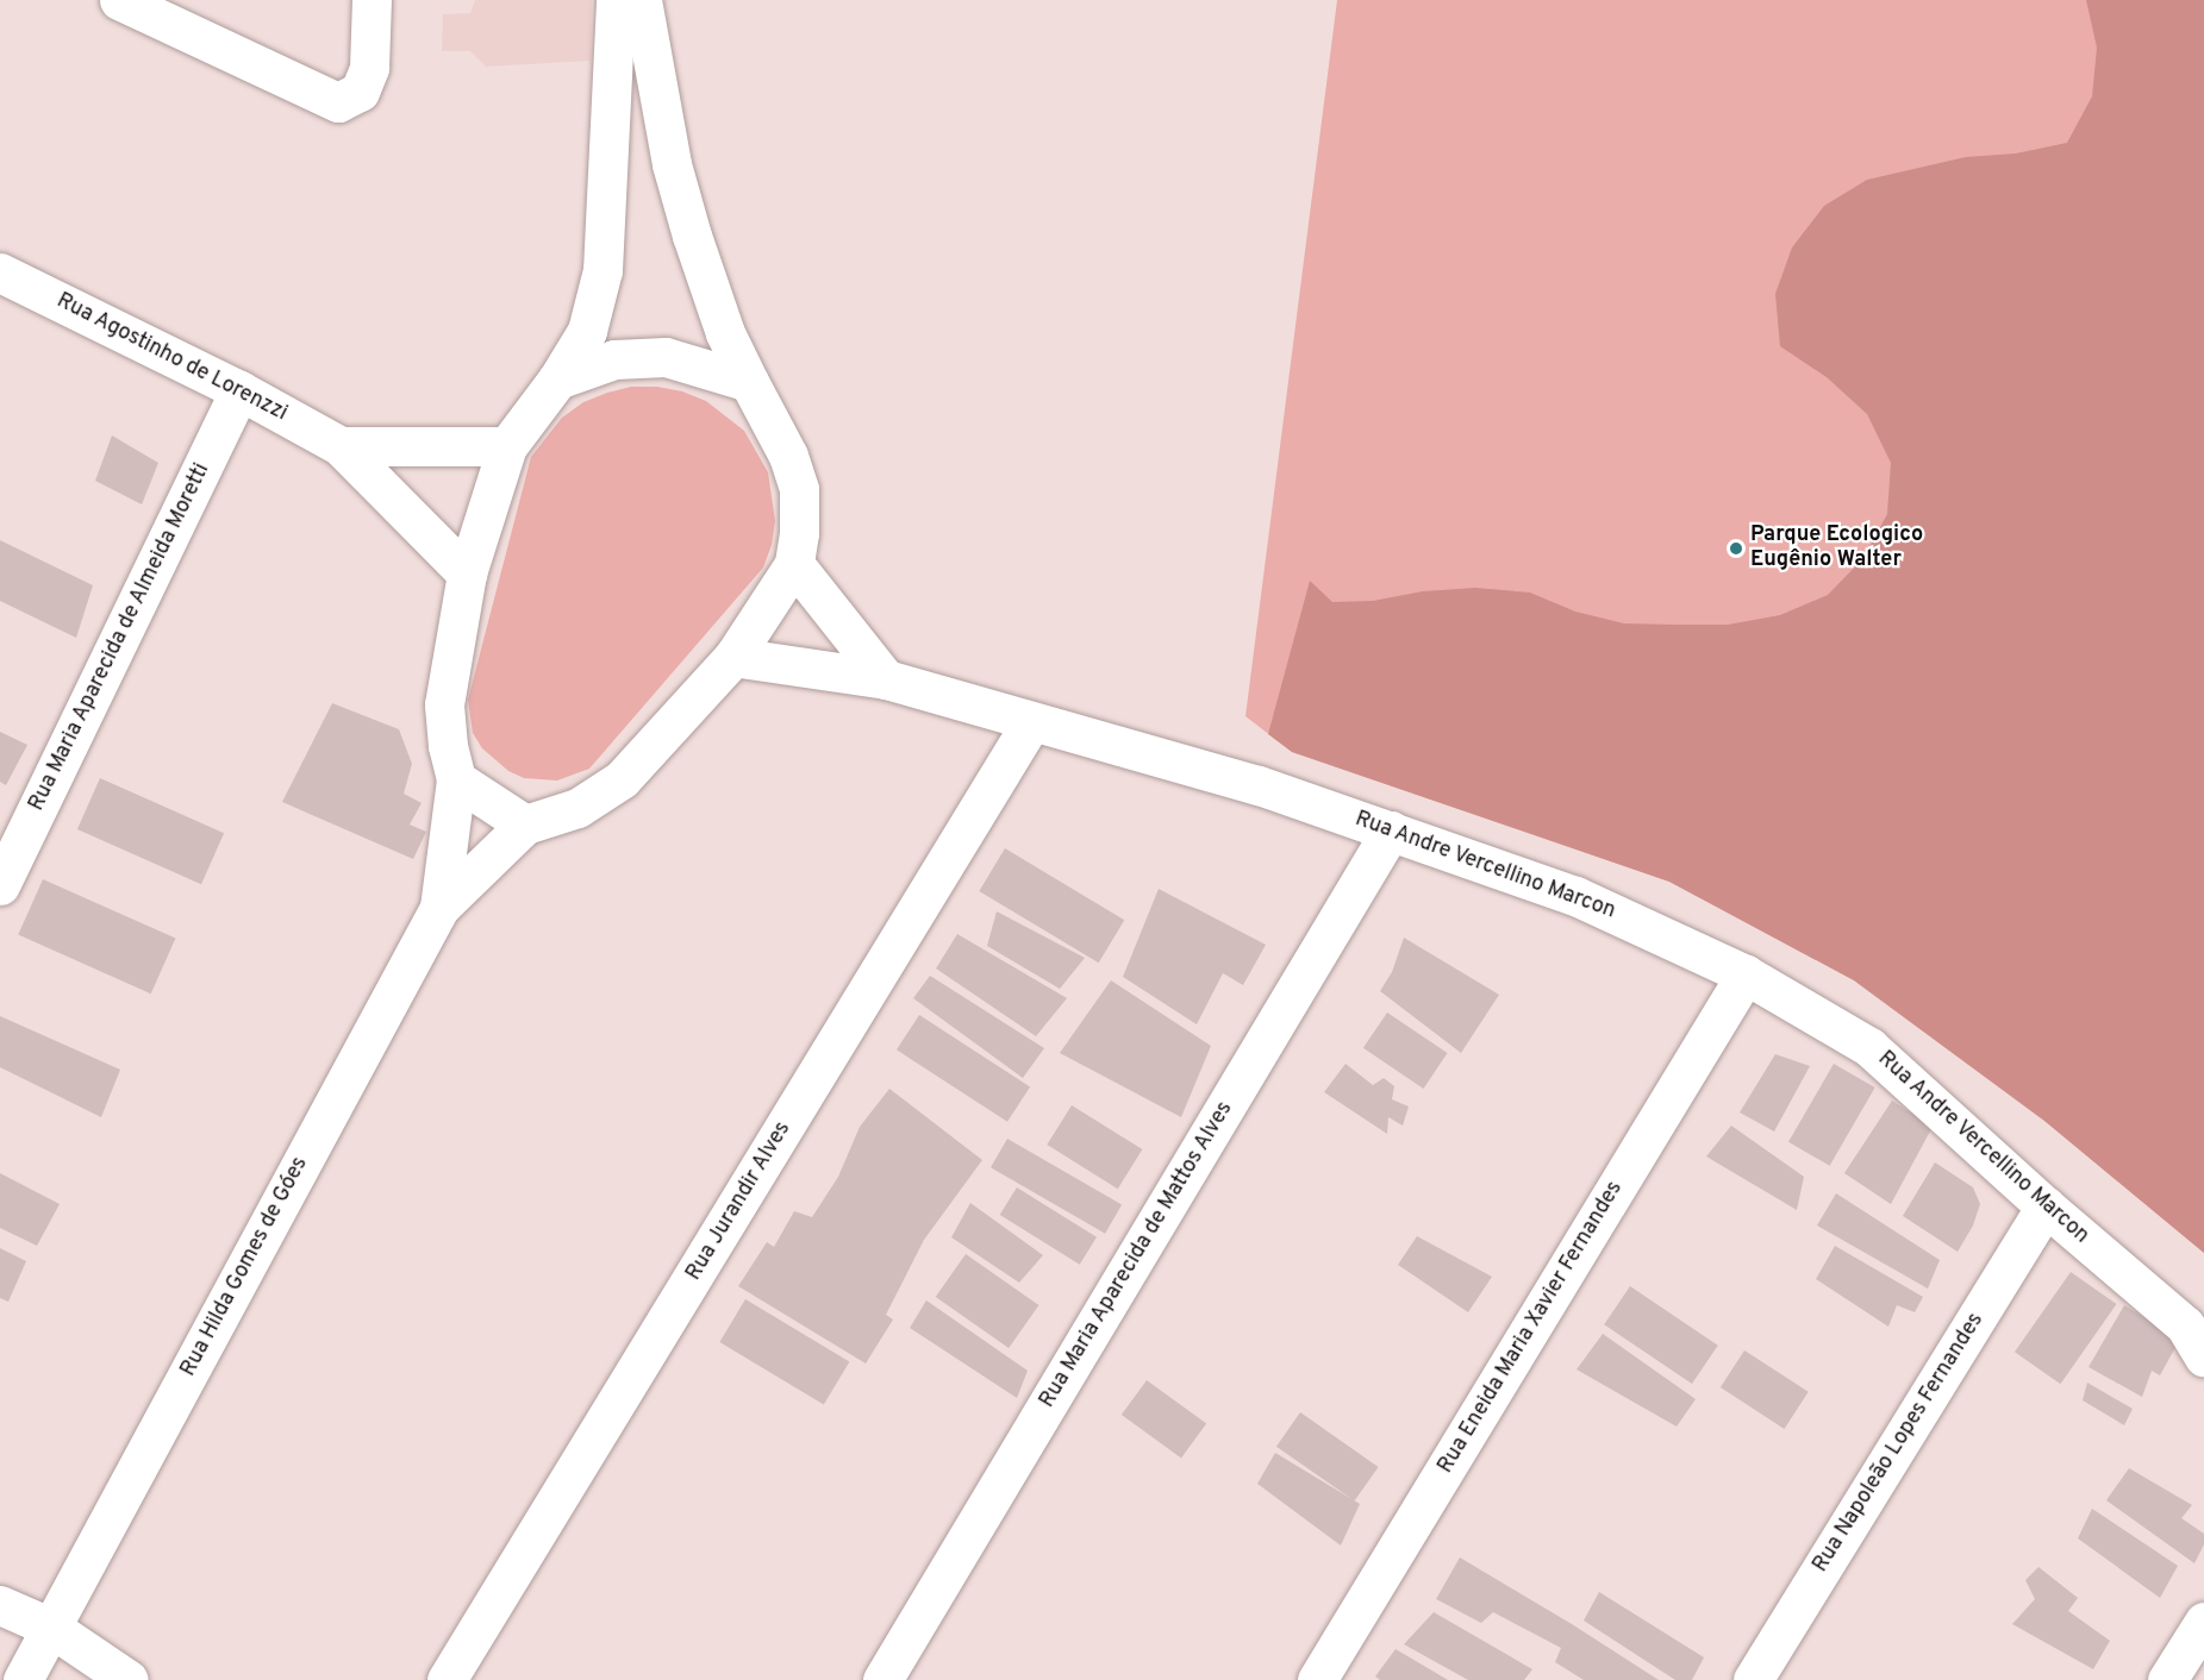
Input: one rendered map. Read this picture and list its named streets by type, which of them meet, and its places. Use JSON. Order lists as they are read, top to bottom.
{
  "streets": {
    "street": [
      "Rua Agostinho de Lorenzzi",
      "Rua Maria Aparecida de Almeida Moretti",
      "Rua Andre Vercellino Marcon",
      "Rua Jurandir Alves",
      "Rua Maria Aparecida de Mattos Alves",
      "Rua Hilda Gomes de Góes",
      "Rua Eneida Maria Xavier Fernandes",
      "Rua Napoleão Lopes Fernandes"
    ]
  },
  "crossings": [
    ["Rua Agostinho de Lorenzzi", "Rua Maria Aparecida de Almeida Moretti"],
    ["Rua Andre Vercellino Marcon", "Rua Jurandir Alves"],
    ["Rua Andre Vercellino Marcon", "Rua Maria Aparecida de Mattos Alves"],
    ["Rua Andre Vercellino Marcon", "Rua Eneida Maria Xavier Fernandes"],
    ["Rua Andre Vercellino Marcon", "Rua Napoleão Lopes Fernandes"]
  ],
  "places": ["Parque Ecologico Eugênio Walter"]
}
